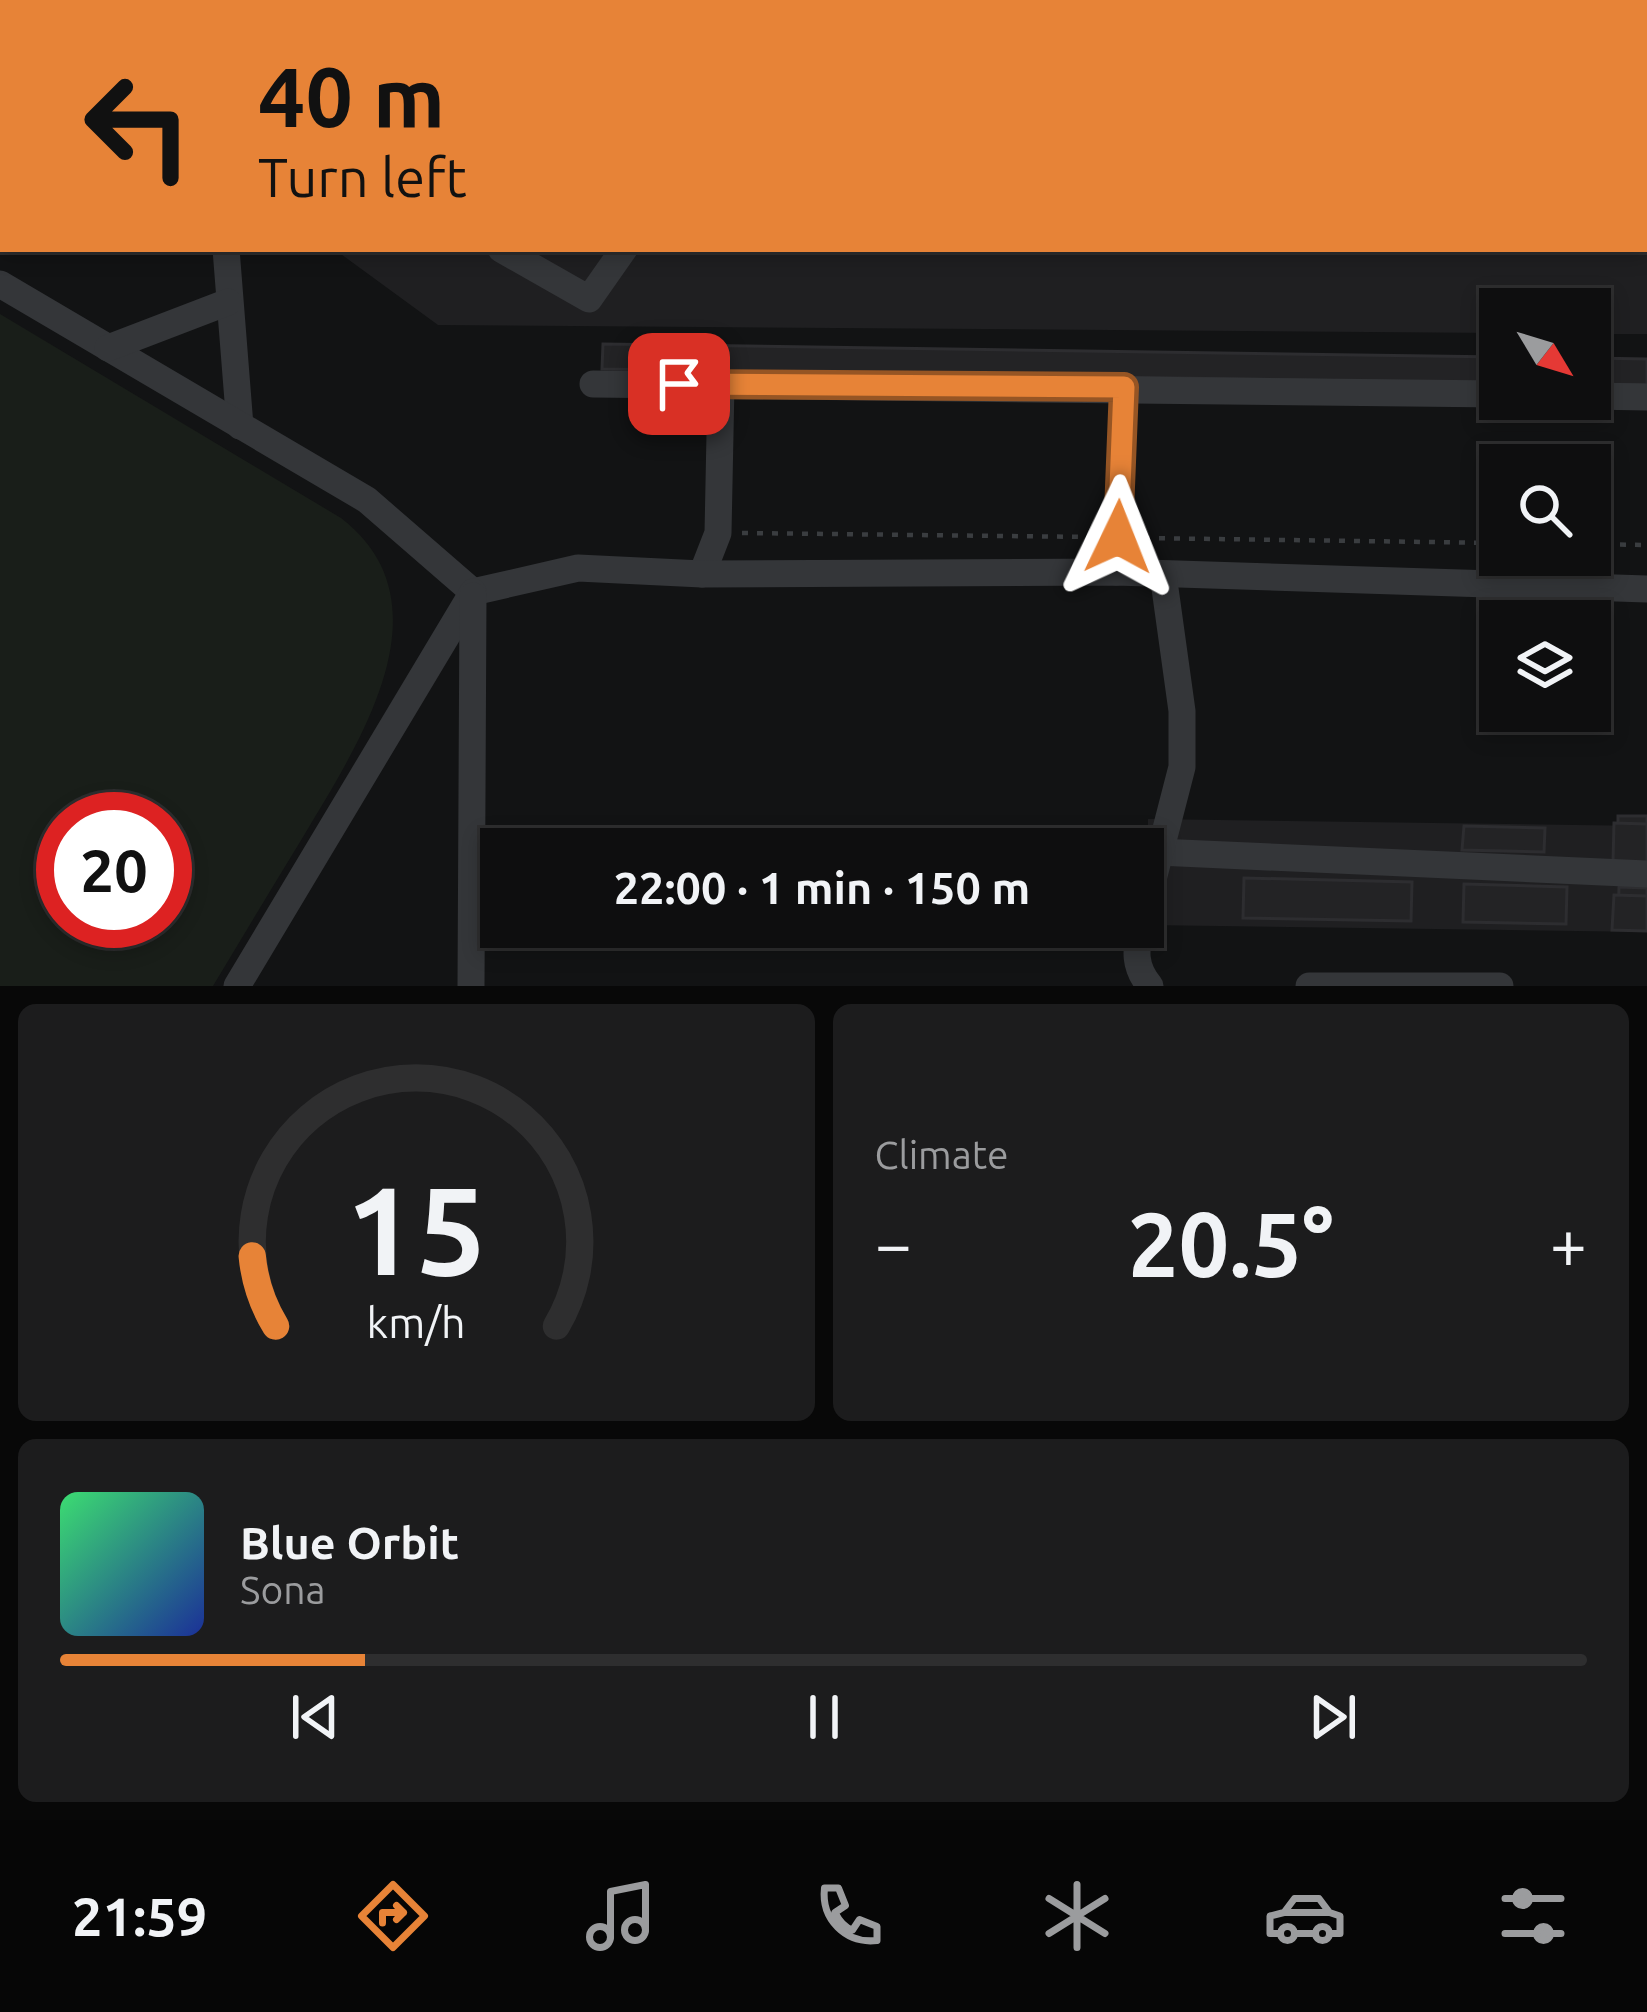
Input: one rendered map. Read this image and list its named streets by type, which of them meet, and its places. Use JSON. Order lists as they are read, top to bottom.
{
  "north": "bottom right",
  "page": {
    "turn": ["40 m", "Turn left"],
    "limit": "20",
    "trip": "22:00 · 1 min · 150 m",
    "tile": "Climate",
    "heat": ["−", "20.5°", "+"],
    "song": ["Blue Orbit", "Sona"],
    "tabs": "21:59",
    "gauge": ["15", "km/h"]
  }
}
